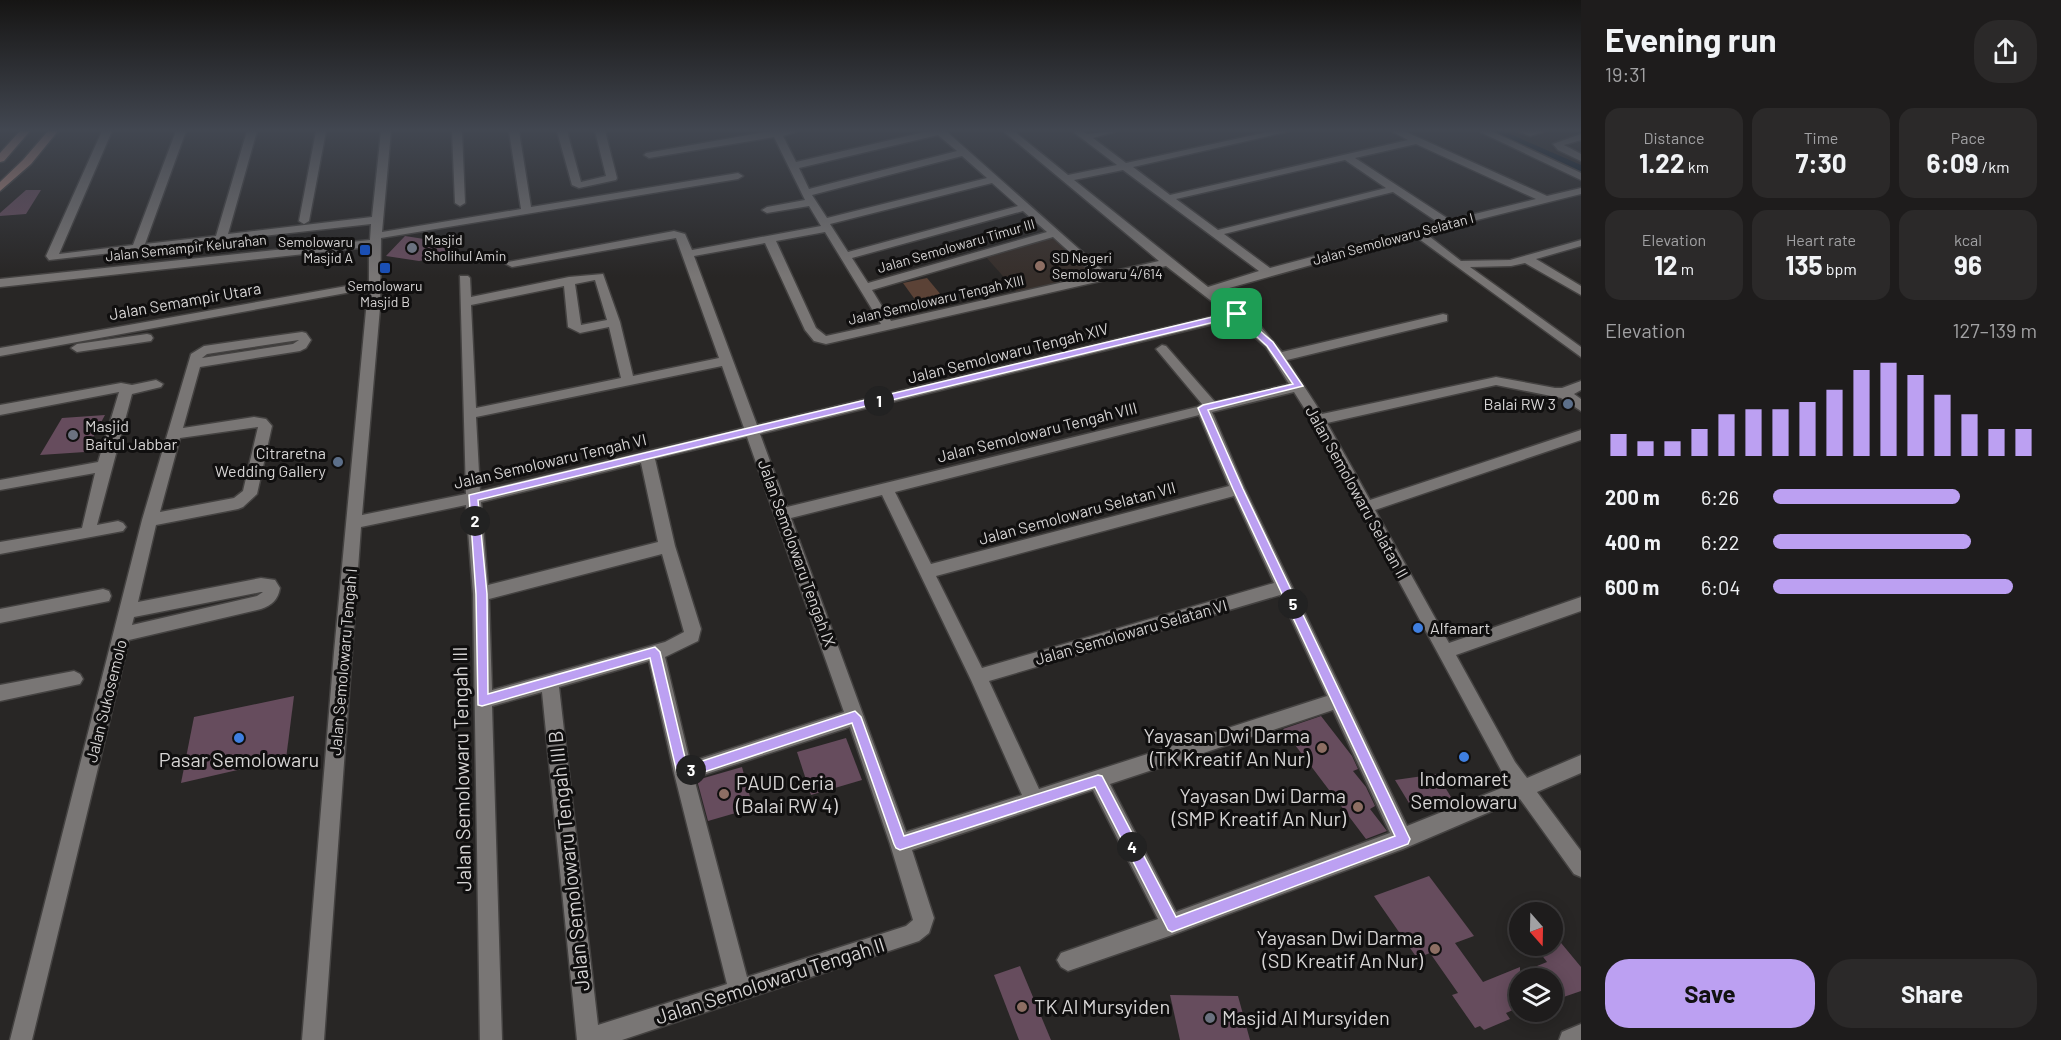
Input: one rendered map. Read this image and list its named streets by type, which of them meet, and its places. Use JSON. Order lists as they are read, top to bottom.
{
  "streets": {
    "street": [
      "Jalan Semolowaru Selatan I",
      "Jalan Semolowaru Timur III",
      "Jalan Semampir Kelurahan",
      "Jalan Semolowaru Tengah XIII",
      "Jalan Semampir Utara",
      "Jalan Semolowaru Tengah XIV",
      "Jalan Semolowaru Tengah VIII",
      "Jalan Semolowaru Tengah VI",
      "Jalan Semolowaru Selatan II",
      "Jalan Semolowaru Selatan VII",
      "Jalan Semolowaru Tengah IX",
      "Jalan Semolowaru Selatan VI",
      "Jalan Semolowaru Tengah I",
      "Jalan Sukosemolo",
      "Jalan Semolowaru Tengah III",
      "Jalan Semolowaru Tengah III B",
      "Jalan Semolowaru Tengah II"
    ]
  },
  "crossings": [
    ["Jalan Semolowaru Selatan I", "Jalan Semolowaru Selatan II"],
    ["Jalan Semampir Kelurahan", "Jalan Semolowaru Tengah I"],
    ["Jalan Semolowaru Tengah XIII", "Jalan Semolowaru Selatan II"],
    ["Jalan Semampir Utara", "Jalan Semolowaru Tengah I"],
    ["Jalan Semolowaru Tengah XIV", "Jalan Semolowaru Tengah VI"],
    ["Jalan Semolowaru Tengah XIV", "Jalan Semolowaru Selatan II"],
    ["Jalan Semolowaru Tengah XIV", "Jalan Semolowaru Tengah IX"],
    ["Jalan Semolowaru Tengah VIII", "Jalan Semolowaru Selatan II"],
    ["Jalan Semolowaru Tengah VIII", "Jalan Semolowaru Tengah IX"],
    ["Jalan Semolowaru Tengah VI", "Jalan Semolowaru Tengah IX"],
    ["Jalan Semolowaru Tengah VI", "Jalan Semolowaru Tengah I"],
    ["Jalan Semolowaru Tengah VI", "Jalan Semolowaru Tengah III"],
    ["Jalan Semolowaru Tengah IX", "Jalan Semolowaru Tengah II"],
    ["Jalan Semolowaru Tengah III B", "Jalan Semolowaru Tengah II"]
  ],
  "places": {
    "other": [
      "Masjid Sholihul Amin",
      "SD Negeri Semolowaru 4/614",
      "Balai RW 3",
      "Masjid Baitul Jabbar",
      "Citraretna Wedding Gallery",
      "Alfamart",
      "Pasar Semolowaru",
      "Yayasan Dwi Darma (TK Kreatif An Nur)",
      "Indomaret Semolowaru",
      "PAUD Ceria (Balai RW 4)",
      "Yayasan Dwi Darma (SMP Kreatif An Nur)",
      "Yayasan Dwi Darma (SD Kreatif An Nur)",
      "TK Al Mursyiden",
      "Masjid Al Mursyiden"
    ],
    "transit": ["Semolowaru Masjid A", "Semolowaru Masjid B"]
  },
  "north": "bottom",
  "page": {
    "heading": ["Evening run", "19:31"],
    "stats": [
      ["Distance", "1.22 km"],
      ["Time", "7:30"],
      ["Pace", "6:09 /km"],
      ["Elevation", "12 m"],
      ["Heart rate", "135 bpm"],
      ["kcal", "96"]
    ],
    "chart": ["Elevation", "127–139 m"],
    "pins": [
      "1",
      "2",
      "5",
      "3",
      "4"
    ],
    "list": [
      {
        "name": "200 m",
        "note": "6:26"
      },
      {
        "name": "400 m",
        "note": "6:22"
      },
      {
        "name": "600 m",
        "note": "6:04"
      }
    ],
    "buttons": ["Save", "Share"]
  }
}
